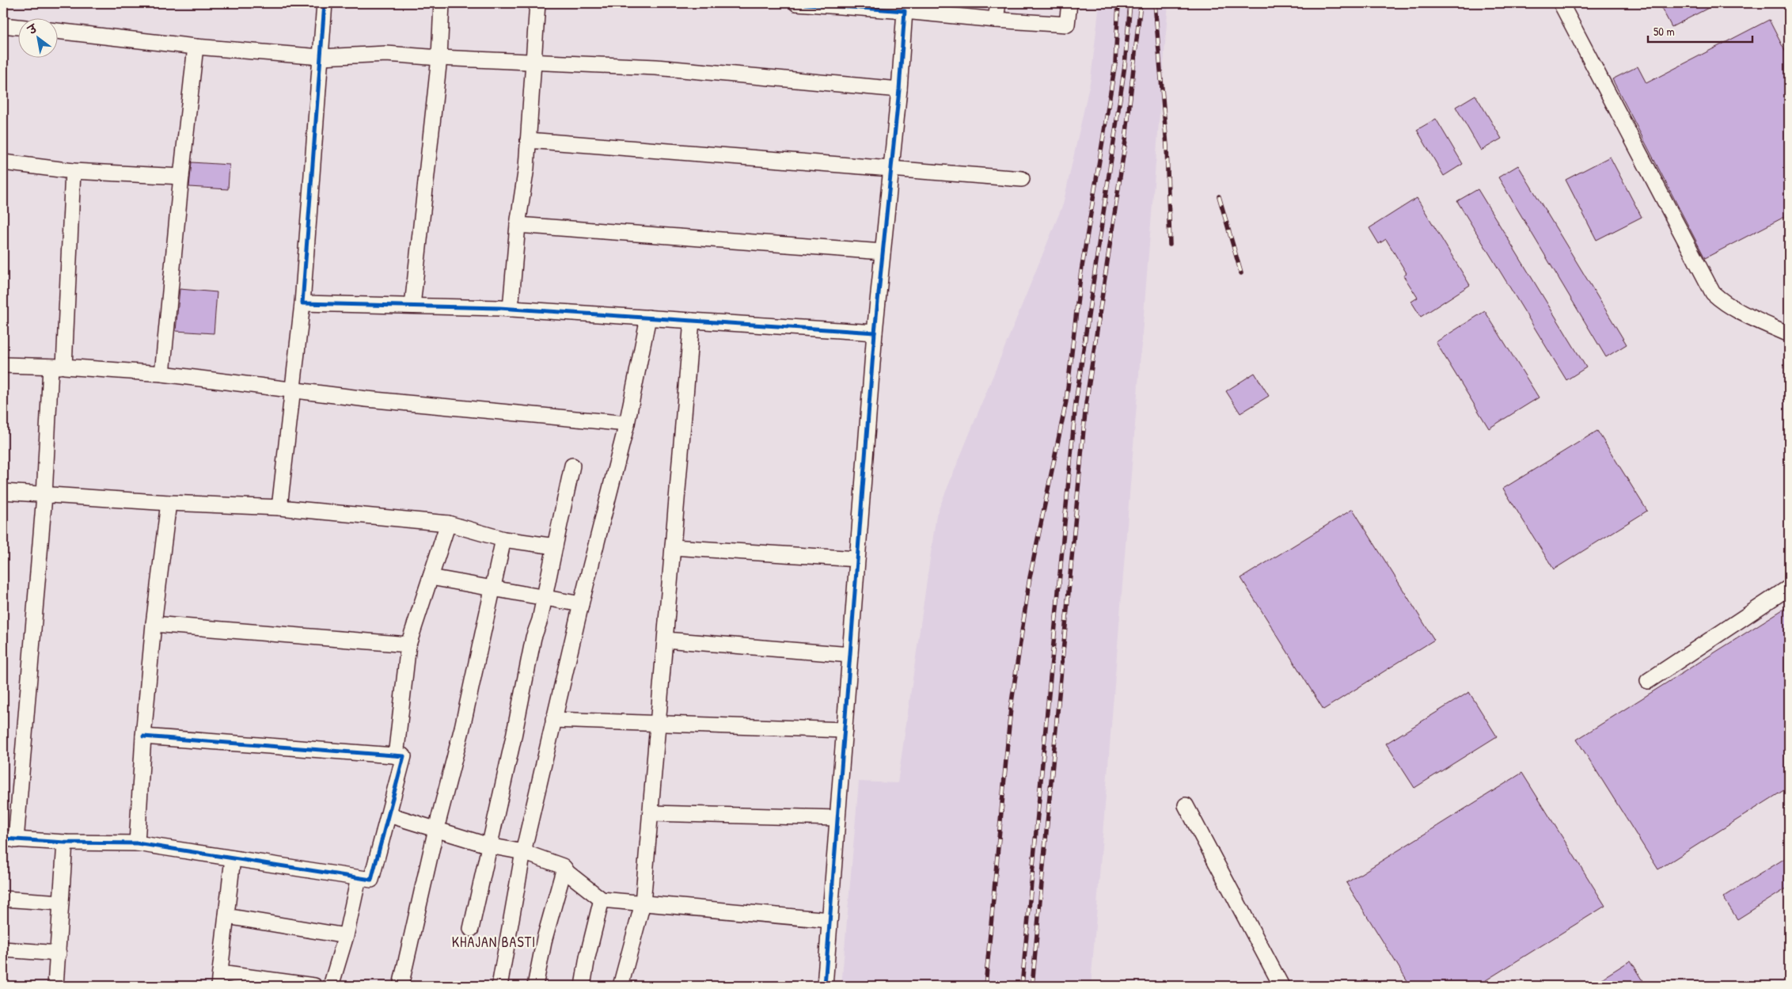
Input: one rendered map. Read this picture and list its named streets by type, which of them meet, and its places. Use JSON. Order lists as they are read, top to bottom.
{
  "districts": ["KHAJAN BASTI"],
  "scale_bar": "50 m",
  "north": "top left"
}
